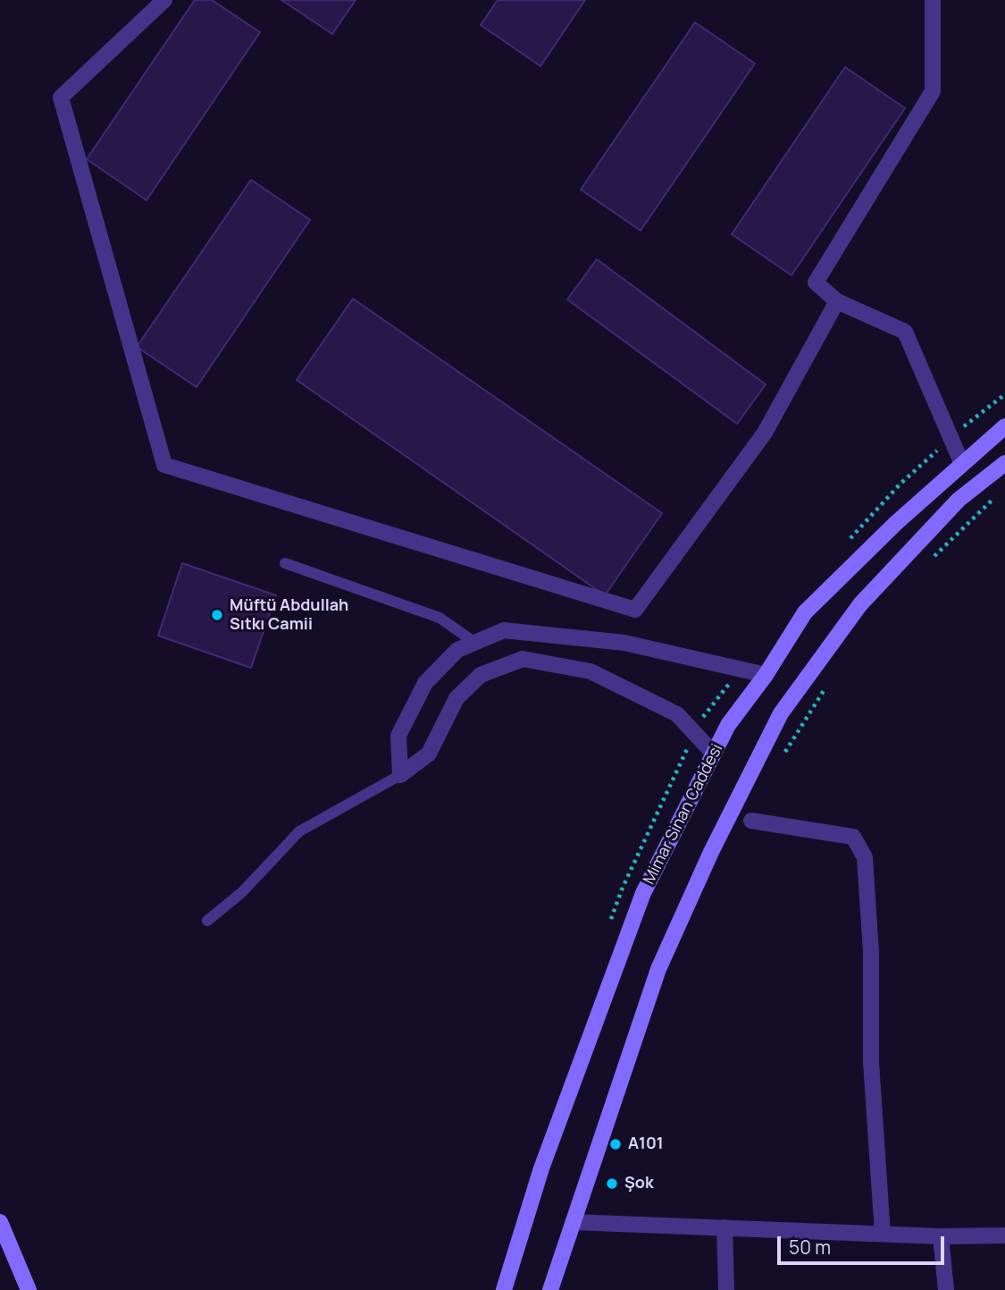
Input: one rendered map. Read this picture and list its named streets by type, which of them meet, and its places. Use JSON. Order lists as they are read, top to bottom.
{
  "streets": {
    "street": ["Mimar Sinan Caddesi"]
  },
  "places": ["Müftü Abdullah Sıtkı Camii", "A101", "Şok"],
  "scale_bar": "50 m"
}
